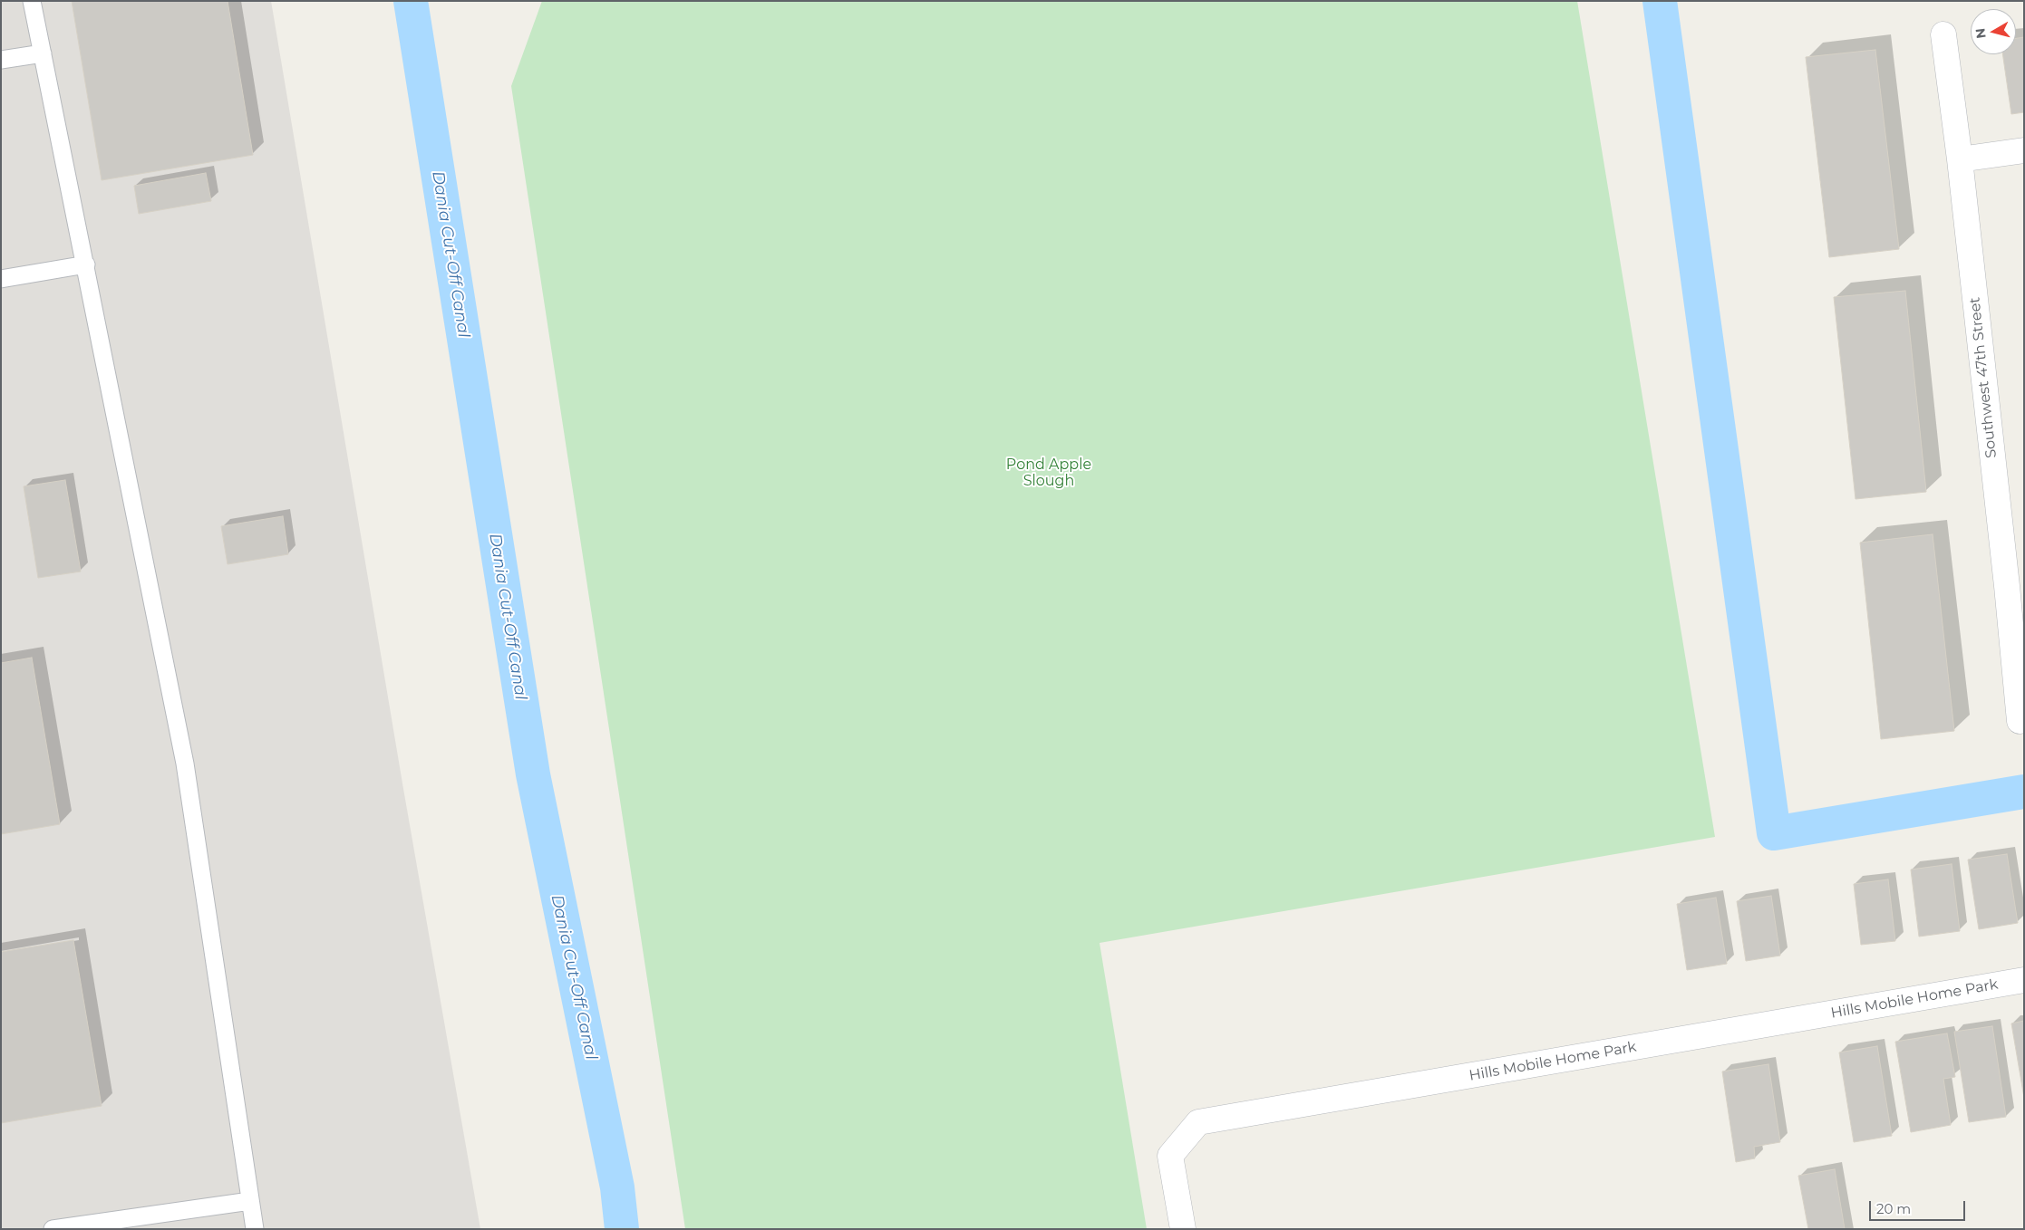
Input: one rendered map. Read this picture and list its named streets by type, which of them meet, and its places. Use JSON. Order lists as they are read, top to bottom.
{
  "streets": {
    "street": ["Southwest 47th Street", "Hills Mobile Home Park"]
  },
  "water": ["Dania Cut-Off Canal"],
  "parks": ["Pond Apple Slough"],
  "scale_bar": "20 m",
  "north": "left"
}
